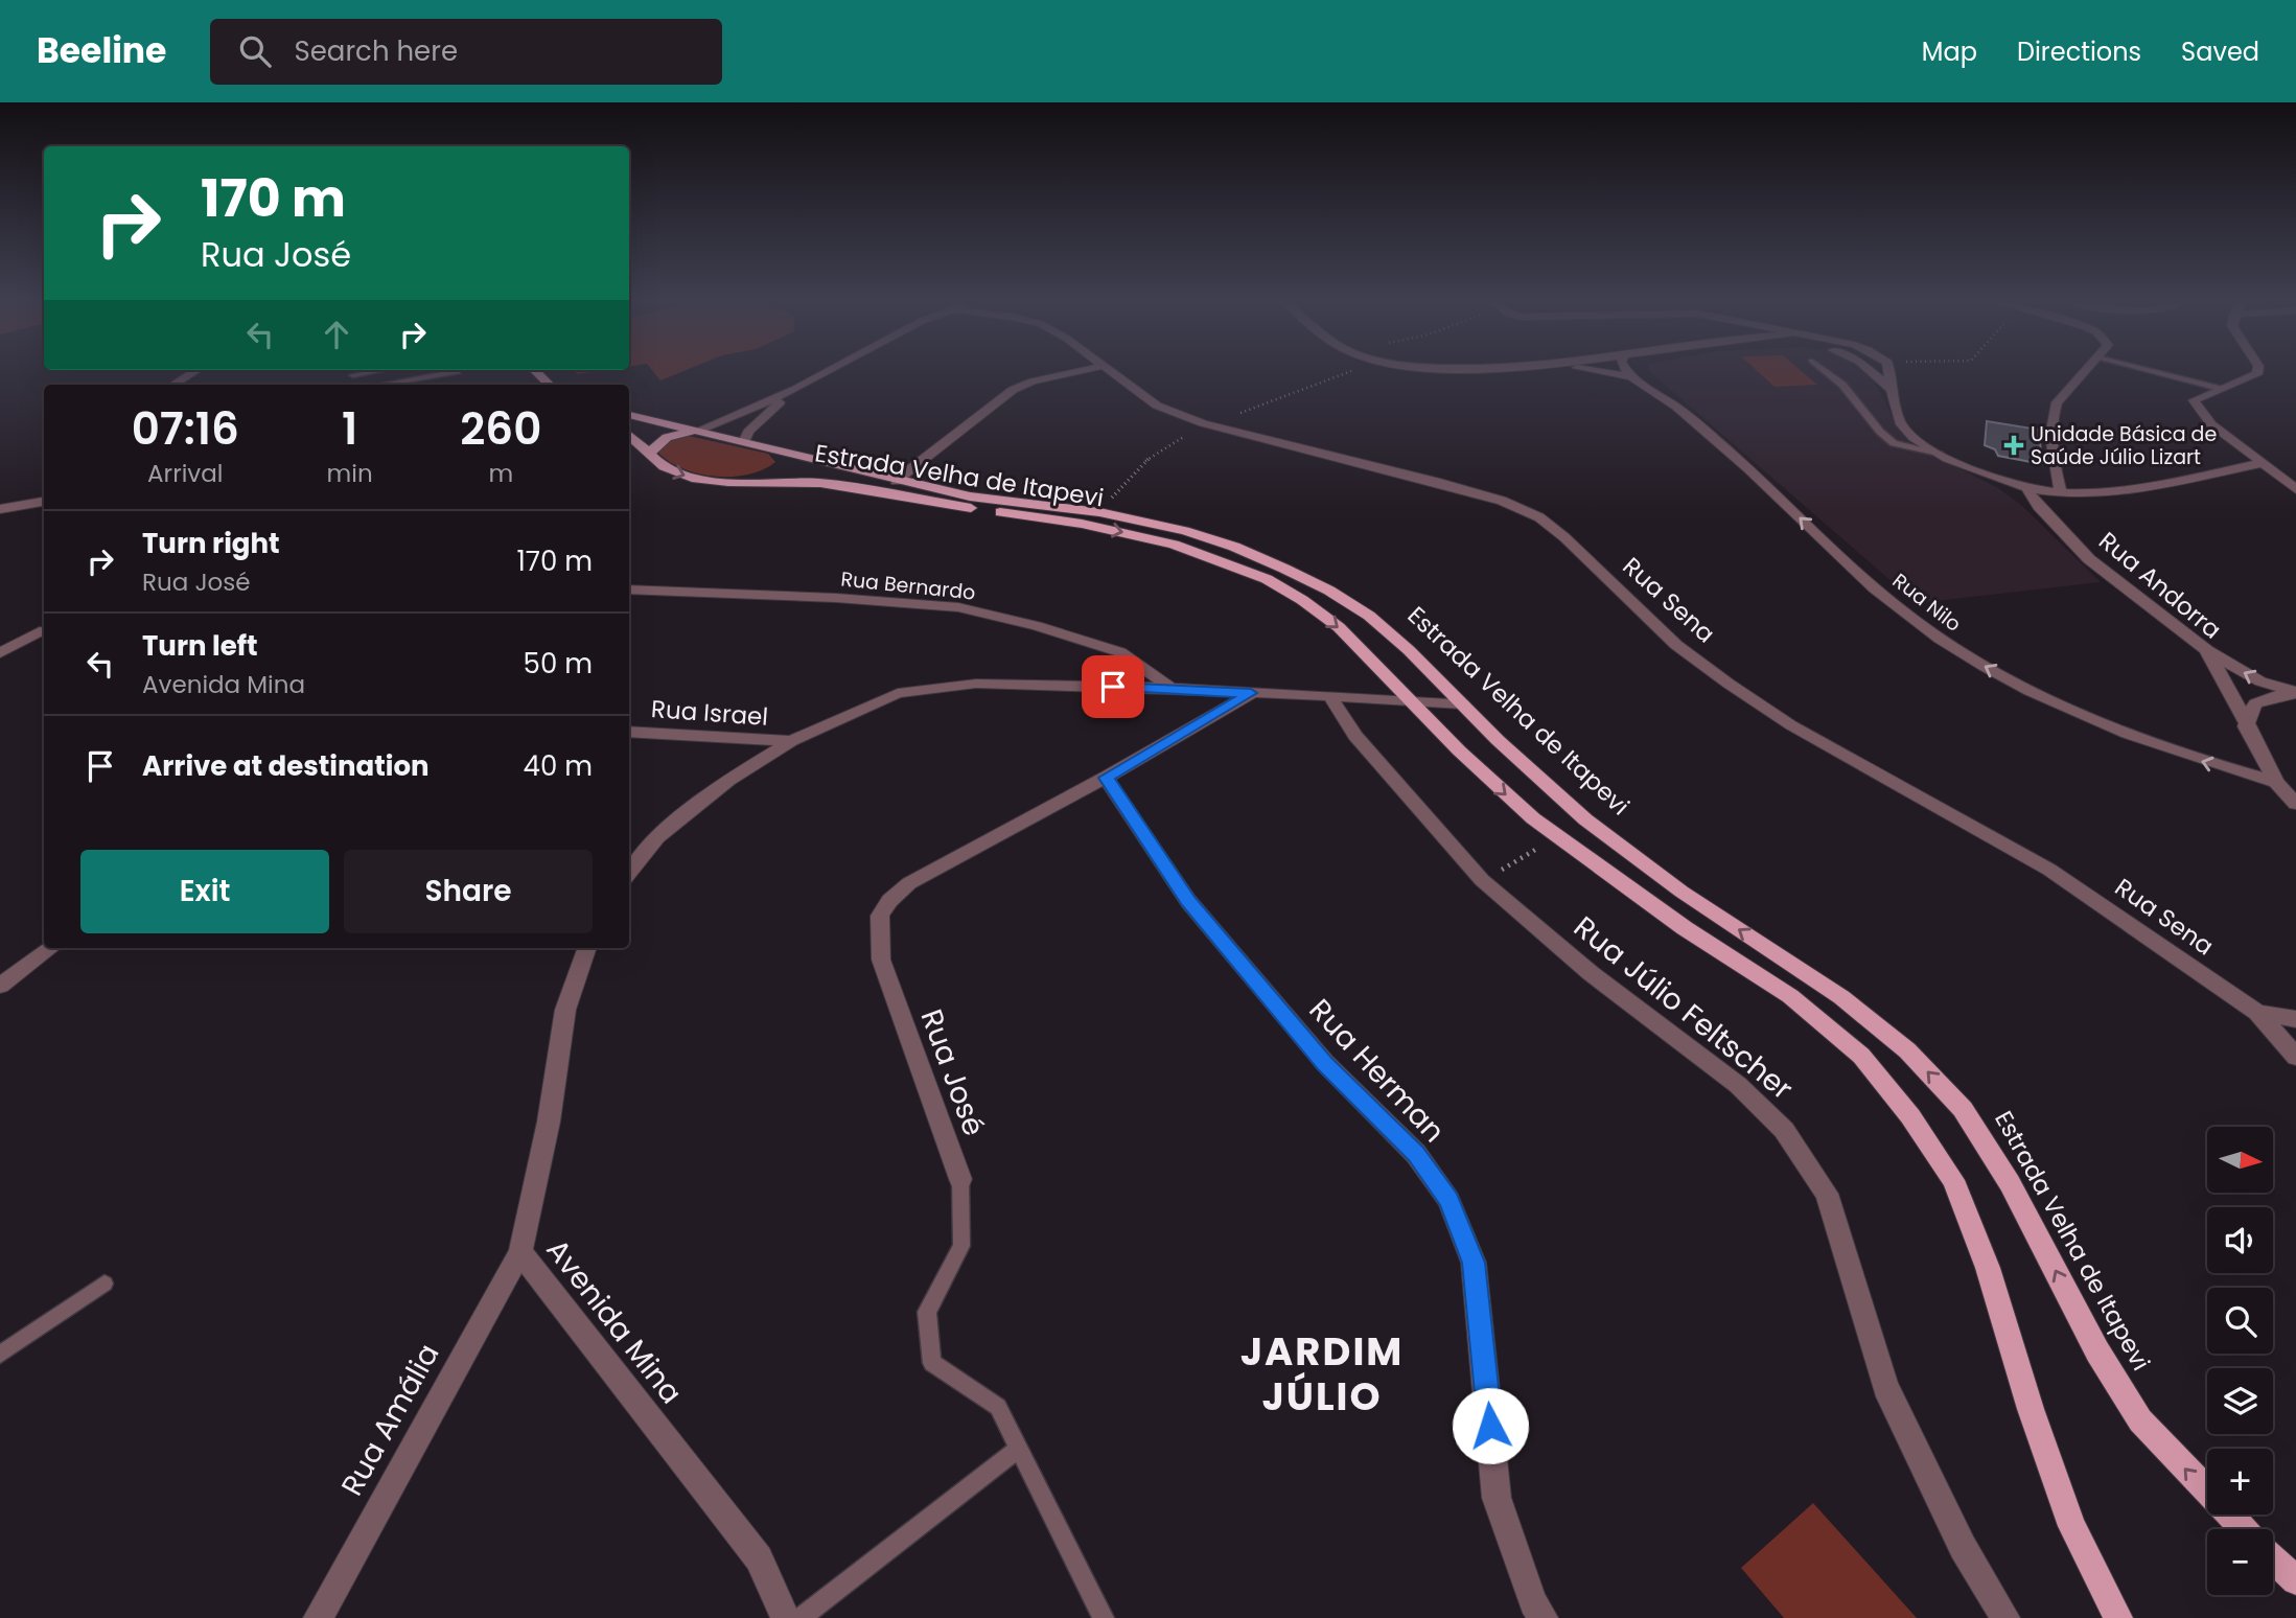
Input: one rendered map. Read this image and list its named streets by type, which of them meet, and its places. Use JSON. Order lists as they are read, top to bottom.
{
  "streets": {
    "main road": ["Estrada Velha de Itapevi"],
    "street": [
      "Rua Bernardo",
      "Rua Andorra",
      "Rua Sena",
      "Rua Nilo",
      "Rua Israel",
      "Rua Júlio Feltscher",
      "Rua Herman",
      "Rua José",
      "Avenida Mina",
      "Rua Amália"
    ]
  },
  "crossings": [
    ["Rua Andorra", "Rua Nilo"],
    ["Rua Herman", "Rua José"],
    ["Avenida Mina", "Rua Amália"]
  ],
  "one_way": ["Rua Nilo"],
  "districts": ["JARDIM JÚLIO"],
  "places": {
    "health": ["Unidade Básica de Saúde Júlio Lizart"]
  },
  "north": "right",
  "page": {
    "header": "Beeline",
    "search": "Search here",
    "nav": ["Map", "Directions", "Saved"],
    "turn": ["170 m", "Rua José"],
    "eta": [
      "07:16",
      "Arrival",
      "1",
      "min",
      "260",
      "m"
    ],
    "list": [
      {
        "name": "Turn right",
        "note": "Rua José",
        "value": "170 m"
      },
      {
        "name": "Turn left",
        "note": "Avenida Mina",
        "value": "50 m"
      },
      {
        "name": "Arrive at destination",
        "value": "40 m"
      }
    ],
    "buttons": ["Exit", "Share"],
    "map_buttons": ["+", "−"]
  }
}
